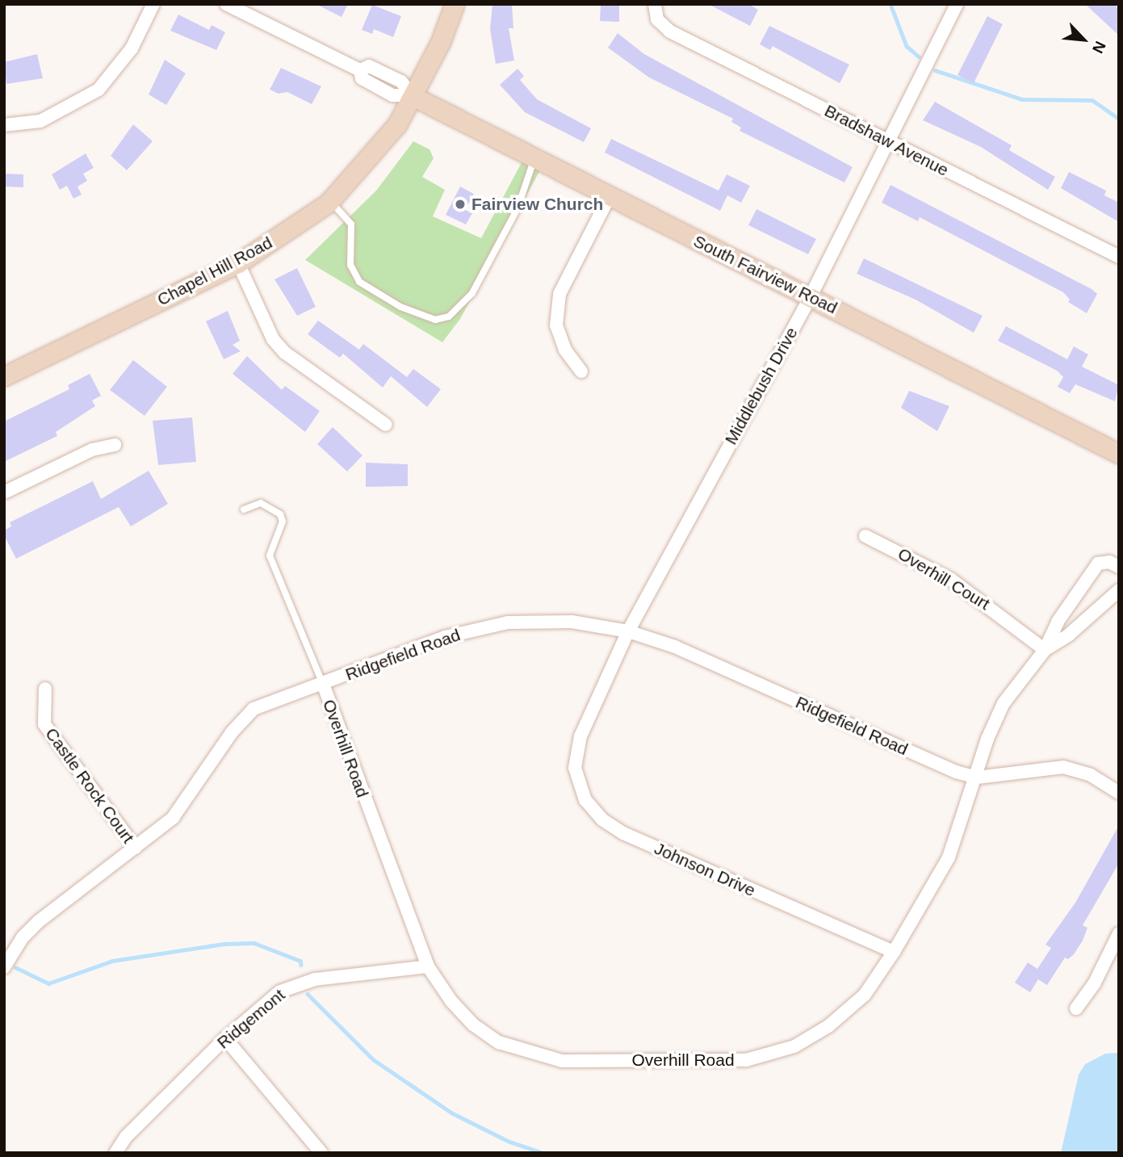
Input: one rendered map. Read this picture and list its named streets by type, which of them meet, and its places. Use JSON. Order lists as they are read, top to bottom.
{
  "streets": {
    "street": [
      "Bradshaw Avenue",
      "Chapel Hill Road",
      "South Fairview Road",
      "Middlebush Drive",
      "Overhill Court",
      "Ridgefield Road",
      "Overhill Road",
      "Castle Rock Court",
      "Johnson Drive",
      "Ridgemont"
    ]
  },
  "crossings": [
    ["Bradshaw Avenue", "Middlebush Drive"],
    ["Chapel Hill Road", "South Fairview Road"],
    ["South Fairview Road", "Middlebush Drive"],
    ["Middlebush Drive", "Ridgefield Road"],
    ["Middlebush Drive", "Johnson Drive"],
    ["Overhill Court", "Overhill Road"],
    ["Ridgefield Road", "Overhill Road"],
    ["Ridgefield Road", "Castle Rock Court"],
    ["Overhill Road", "Johnson Drive"],
    ["Overhill Road", "Ridgemont"]
  ],
  "places": ["Fairview Church"],
  "north": "bottom right"
}
